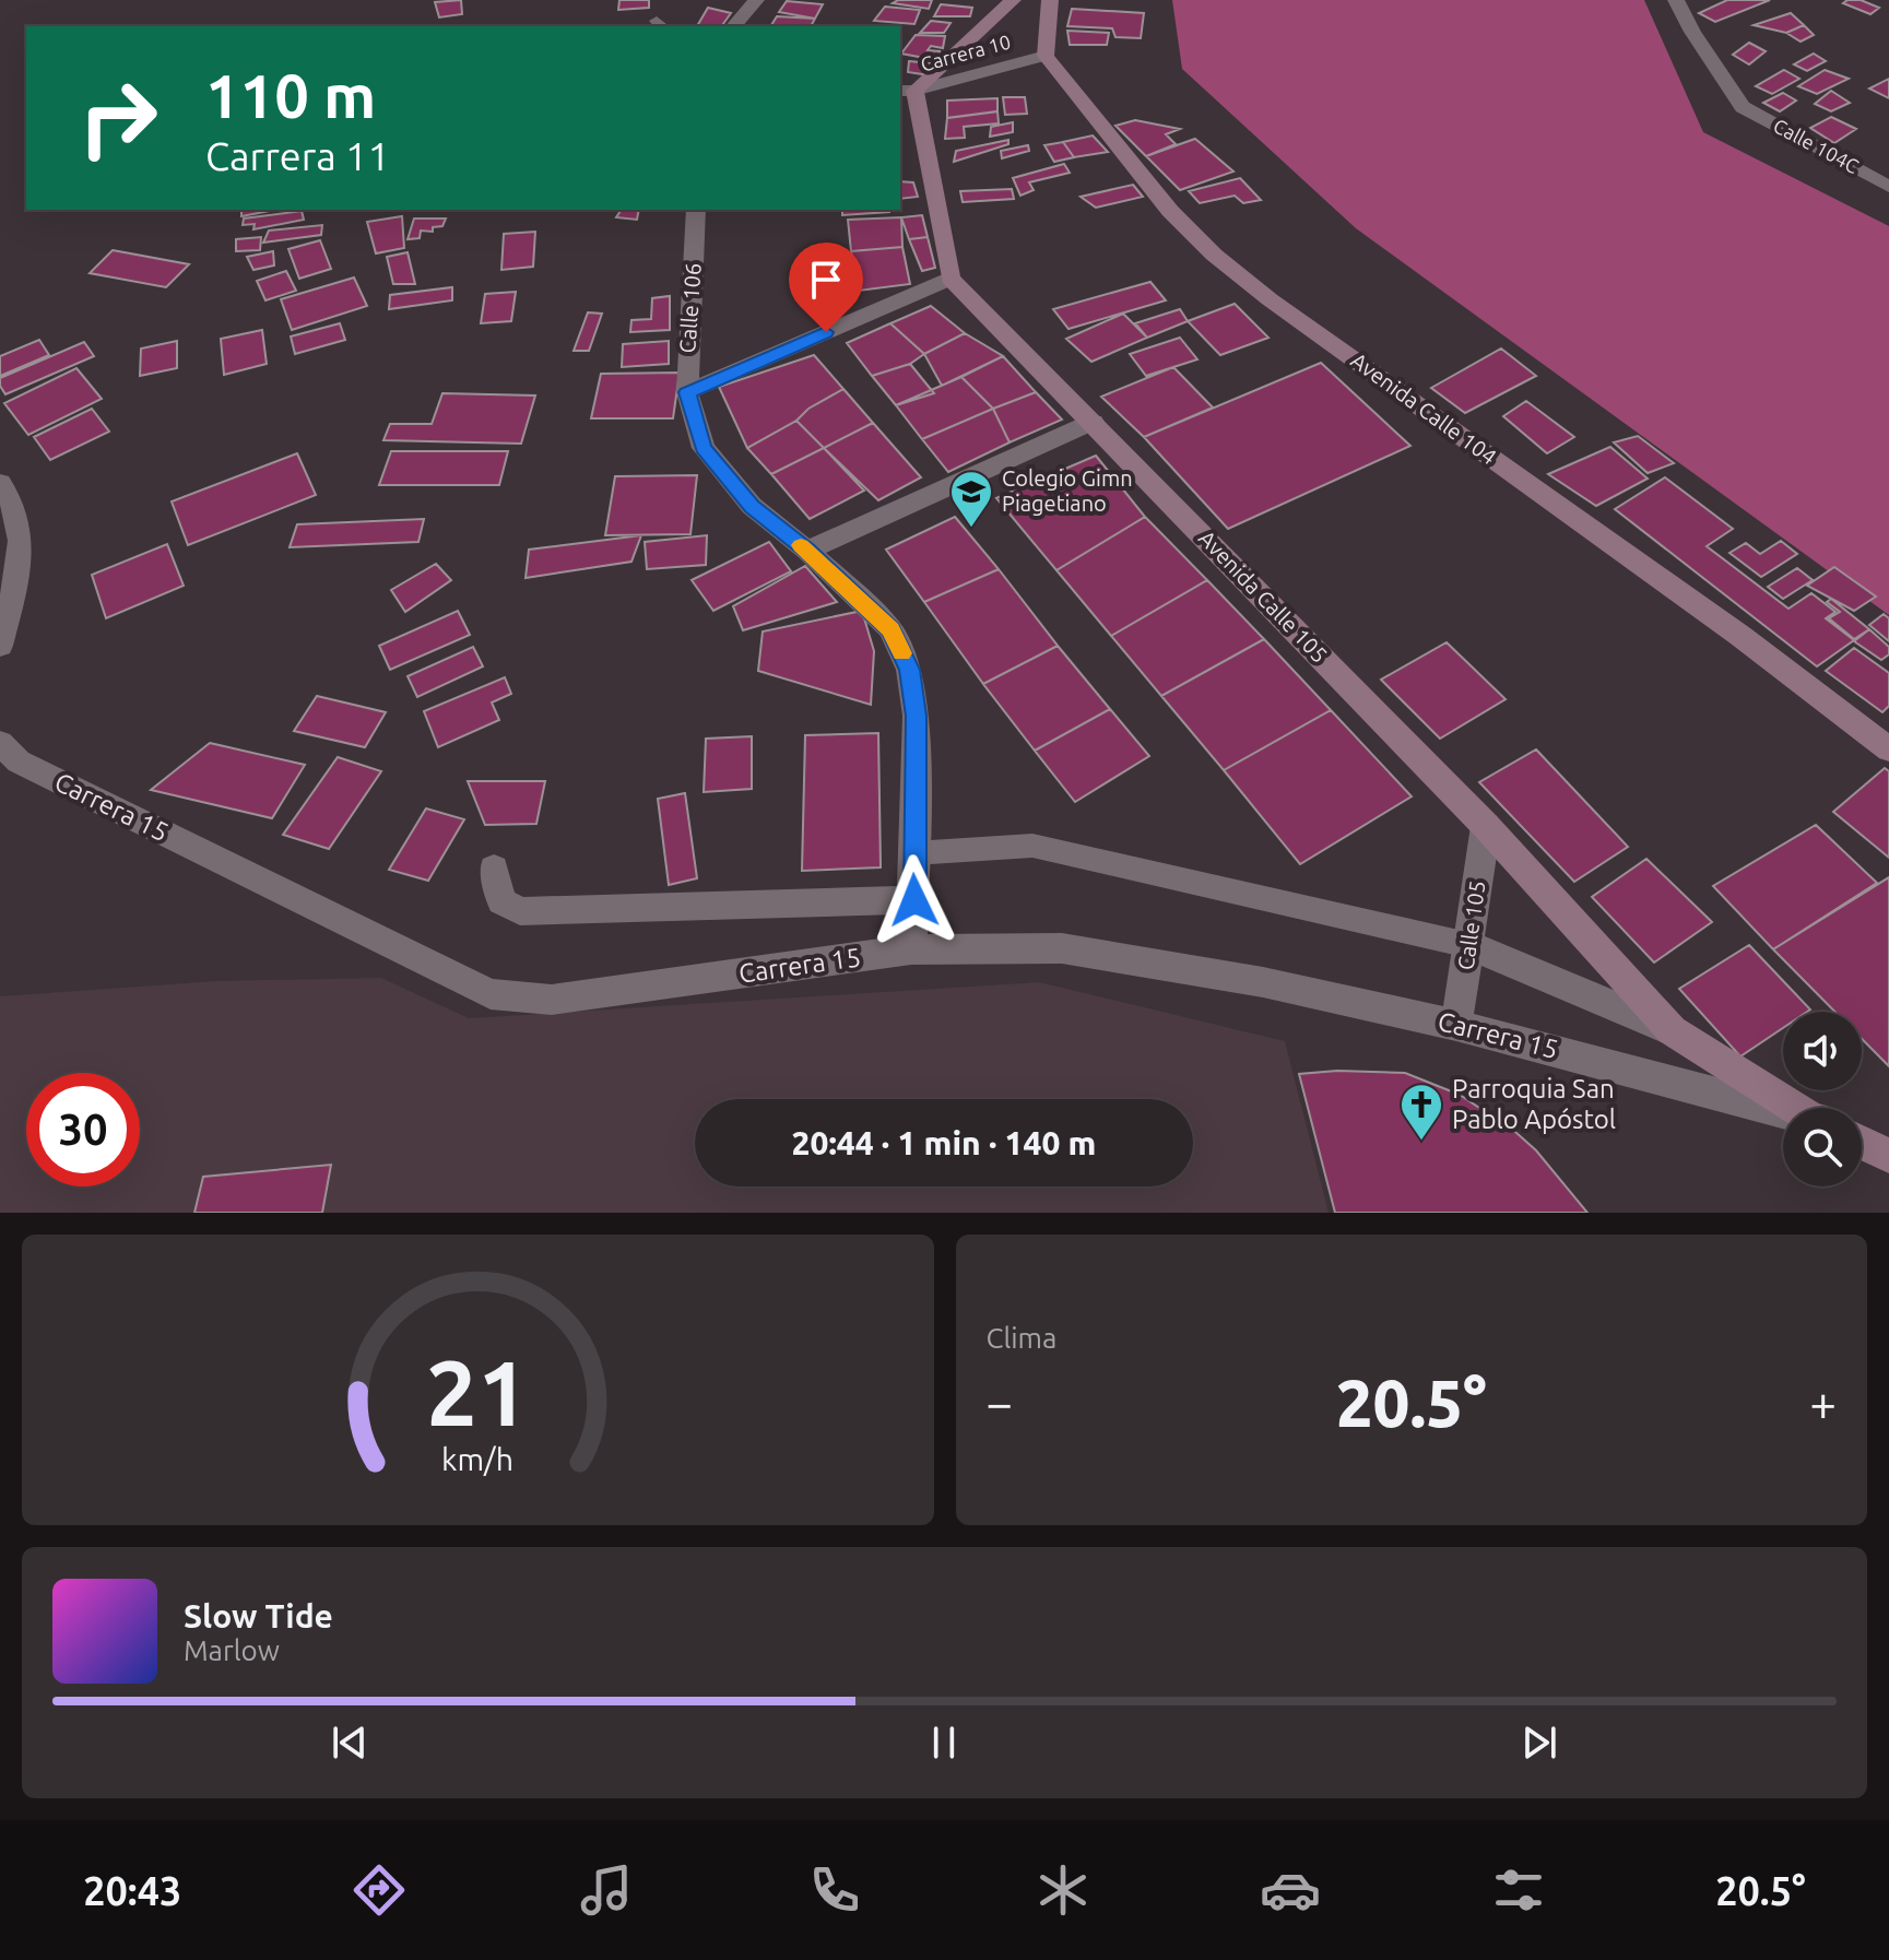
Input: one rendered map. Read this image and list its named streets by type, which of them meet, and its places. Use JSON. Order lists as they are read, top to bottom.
{
  "streets": {
    "main road": ["Avenida Calle 104", "Avenida Calle 105"],
    "street": [
      "Carrera 10",
      "Calle 104C",
      "Calle 106",
      "Carrera 15",
      "Calle 105"
    ]
  },
  "crossings": [
    ["Carrera 10", "Avenida Calle 104"],
    ["Calle 106", "Carrera 15"],
    ["Avenida Calle 105", "Calle 105"],
    ["Carrera 15", "Calle 105"]
  ],
  "places": {
    "school or university": ["Colegio Gimn Piagetiano"],
    "church": ["Parroquia San Pablo Apóstol"]
  },
  "page": {
    "turn": ["110 m", "Carrera 11"],
    "limit": "30",
    "trip": "20:44 · 1 min · 140 m",
    "tile": "Clima",
    "heat": ["−", "20.5°", "+"],
    "song": ["Slow Tide", "Marlow"],
    "tabs": ["20:43", "20.5°"],
    "gauge": ["21", "km/h"]
  }
}
